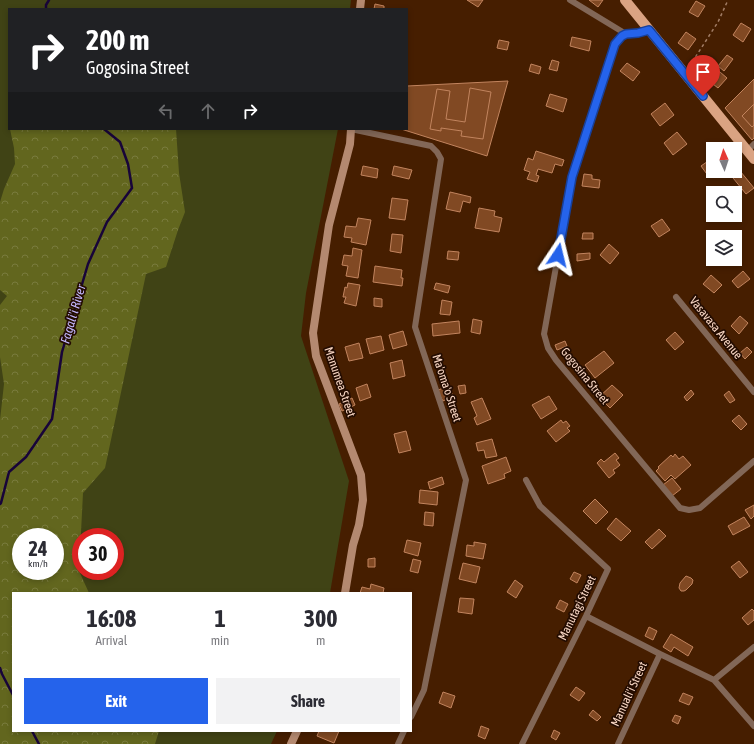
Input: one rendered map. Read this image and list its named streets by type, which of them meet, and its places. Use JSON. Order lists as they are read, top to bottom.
{
  "streets": {
    "main road": ["Manumea Street"],
    "street": [
      "Vasavasa Avenue",
      "Gogosina Street",
      "Ma'oma'o Street",
      "Manutagi Street",
      "Manuali'i Street"
    ]
  },
  "crossings": [
    ["Manutagi Street", "Manuali'i Street"]
  ],
  "water": ["Fagali'i River"],
  "north": "top",
  "page": {
    "turn": ["200 m", "Gogosina Street"],
    "speed": "24 km/h",
    "limit": "30",
    "eta": [
      "16:08",
      "Arrival",
      "1",
      "min",
      "300",
      "m"
    ],
    "buttons": ["Exit", "Share"]
  }
}
